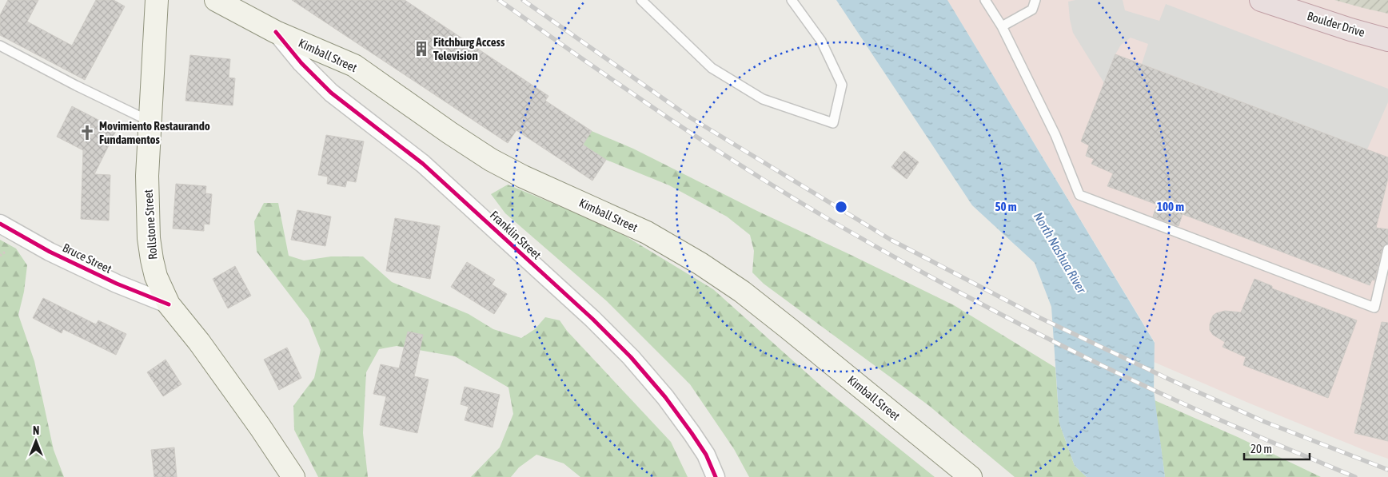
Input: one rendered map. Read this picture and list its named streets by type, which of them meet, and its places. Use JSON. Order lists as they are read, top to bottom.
{
  "streets": {
    "highway": ["Boulder Drive"],
    "main road": ["Kimball Street", "Rollstone Street"],
    "street": ["Franklin Street", "Bruce Street"]
  },
  "crossings": [
    ["Kimball Street", "Franklin Street"],
    ["Rollstone Street", "Bruce Street"]
  ],
  "water": ["North Nashua River"],
  "places": {
    "building": ["Fitchburg Access Television"],
    "church": ["Movimiento Restaurando Fundamentos"]
  },
  "scale_bar": "20 m",
  "north": "top",
  "rings": ["50 m", "100 m"]
}
